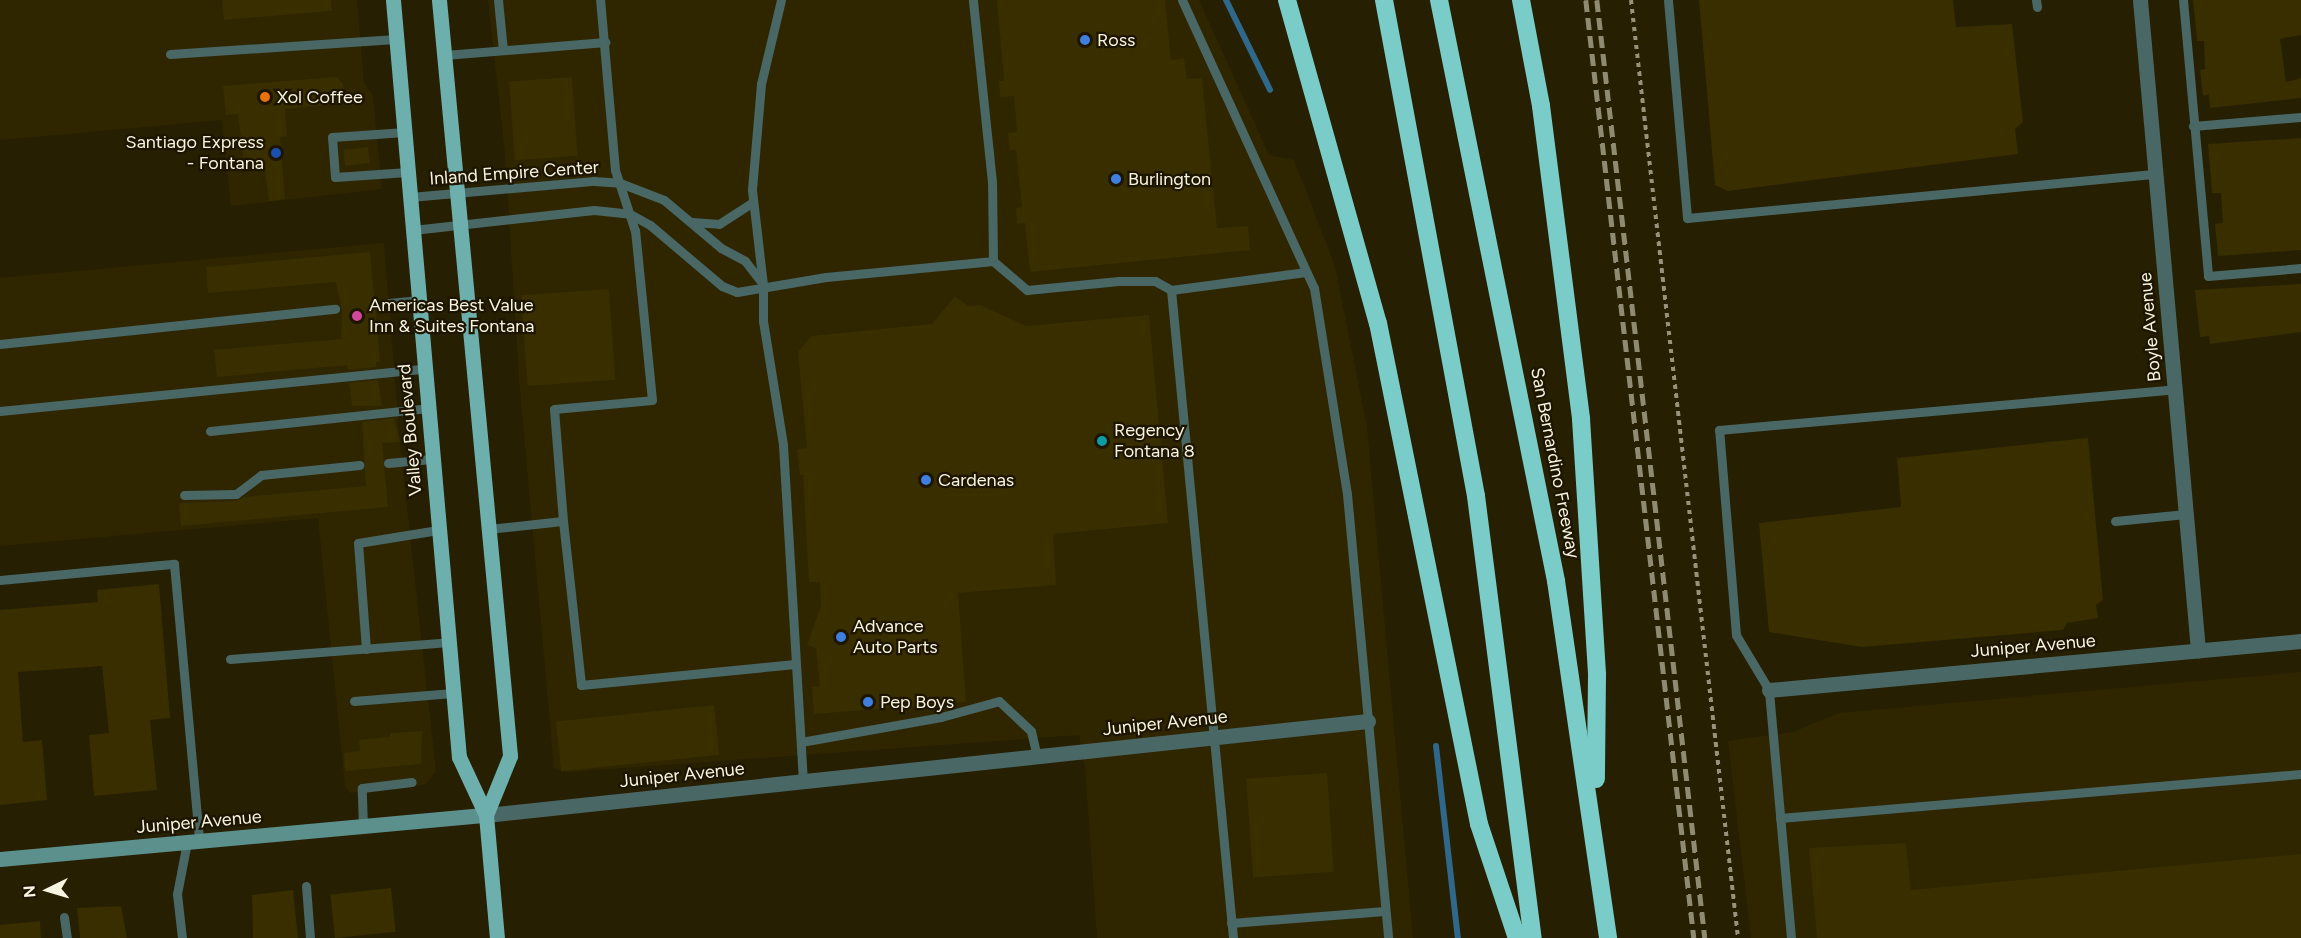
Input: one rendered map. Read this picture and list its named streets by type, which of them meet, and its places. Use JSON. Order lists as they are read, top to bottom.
{
  "streets": {
    "highway": ["San Bernardino Freeway"],
    "main road": ["Valley Boulevard"],
    "street": ["Boyle Avenue", "Juniper Avenue"],
    "lane": ["Inland Empire Center"]
  },
  "crossings": [
    ["Inland Empire Center", "Valley Boulevard"],
    ["Boyle Avenue", "Juniper Avenue"],
    ["Valley Boulevard", "Juniper Avenue"]
  ],
  "places": [
    "Ross",
    "Xol Coffee",
    "Santiago Express - Fontana",
    "Burlington",
    "Americas Best Value Inn & Suites Fontana",
    "Regency Fontana 8",
    "Cardenas",
    "Advance Auto Parts",
    "Pep Boys"
  ],
  "north": "left"
}
